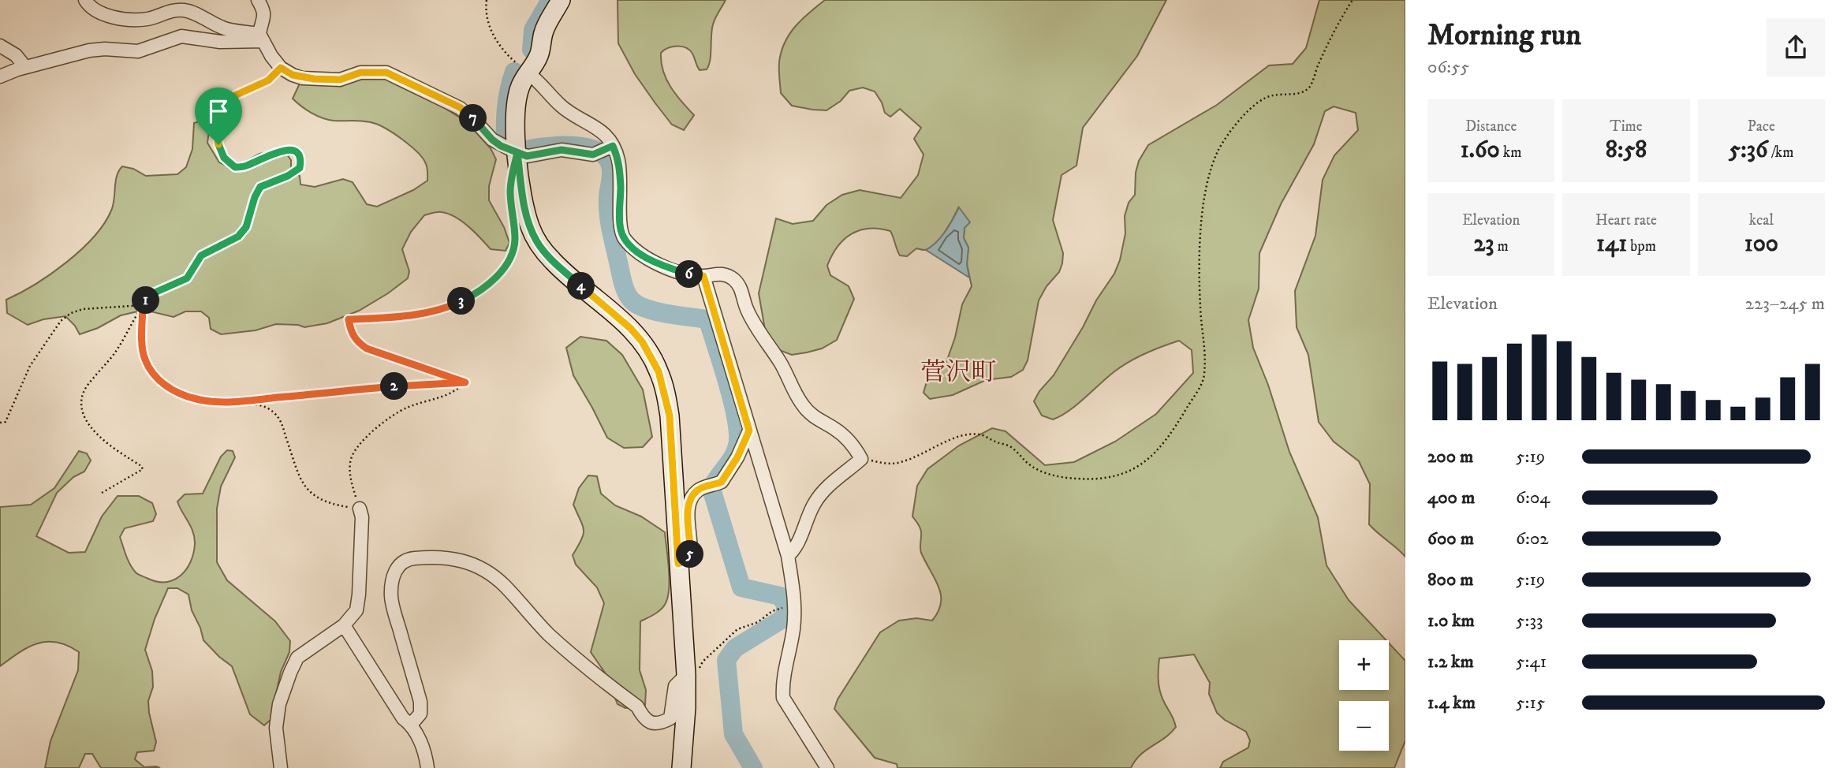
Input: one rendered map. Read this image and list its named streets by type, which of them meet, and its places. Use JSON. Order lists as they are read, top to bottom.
{
  "districts": ["菅沢町"],
  "page": {
    "heading": ["Morning run", "06:55"],
    "stats": [
      ["Distance", "1.60 km"],
      ["Time", "8:58"],
      ["Pace", "5:36 /km"],
      ["Elevation", "23 m"],
      ["Heart rate", "141 bpm"],
      ["kcal", "100"]
    ],
    "pins": [
      "7",
      "6",
      "4",
      "1",
      "3",
      "2",
      "5"
    ],
    "chart": ["Elevation", "223–245 m"],
    "list": [
      {
        "name": "200 m",
        "note": "5:19"
      },
      {
        "name": "400 m",
        "note": "6:04"
      },
      {
        "name": "600 m",
        "note": "6:02"
      },
      {
        "name": "800 m",
        "note": "5:19"
      },
      {
        "name": "1.0 km",
        "note": "5:33"
      },
      {
        "name": "1.2 km",
        "note": "5:41"
      },
      {
        "name": "1.4 km",
        "note": "5:15"
      }
    ],
    "map_buttons": ["+", "−"]
  }
}
